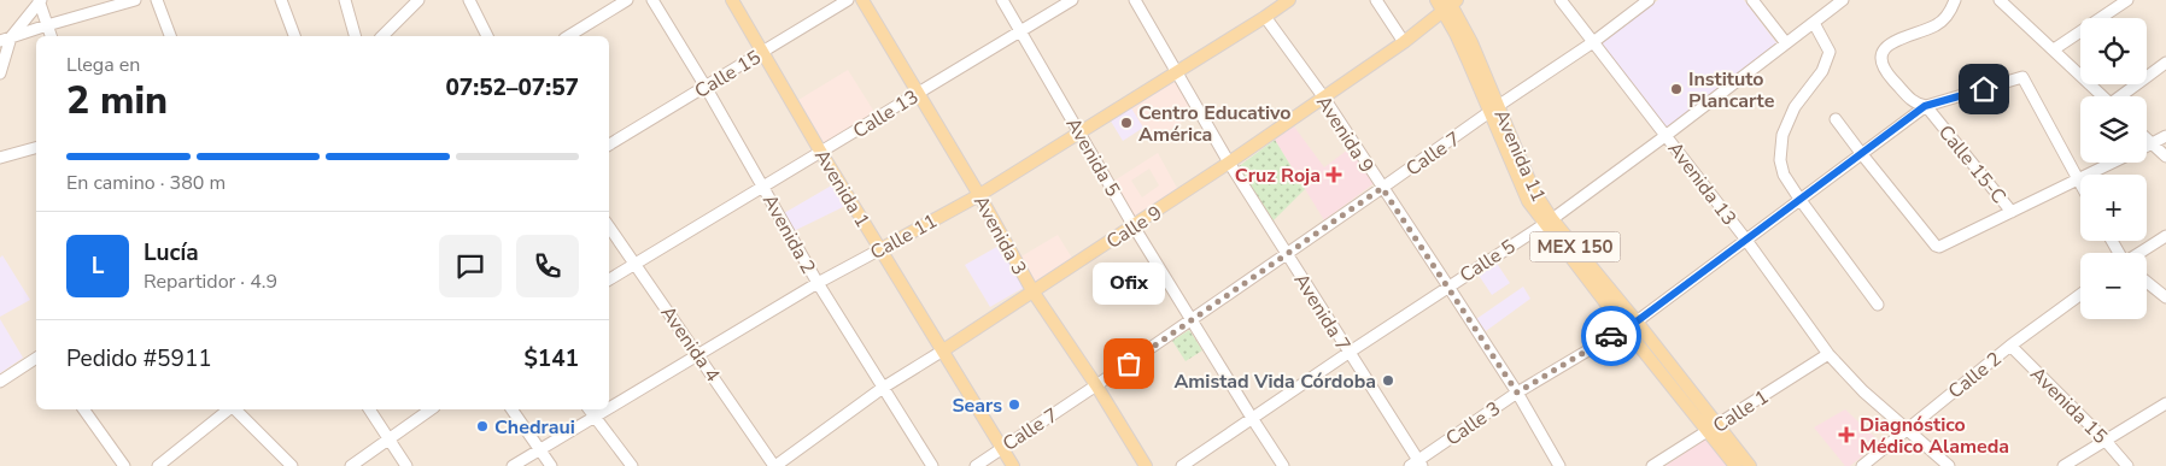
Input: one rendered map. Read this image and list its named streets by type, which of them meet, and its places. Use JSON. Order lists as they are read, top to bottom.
{
  "streets": {
    "main road": [
      "Avenida 11",
      "Avenida 1",
      "Calle 9",
      "Avenida 3",
      "Calle 11",
      "MEX 150"
    ],
    "street": [
      "Calle 15",
      "Calle 13",
      "Avenida 9",
      "Calle 7",
      "Avenida 5",
      "Calle 15-C",
      "Avenida 13",
      "Avenida 2",
      "Calle 5",
      "Avenida 7",
      "Avenida 4",
      "Calle 2",
      "Avenida 15",
      "Calle 1",
      "Calle 3"
    ]
  },
  "crossings": [
    ["Calle 15", "Avenida 1"],
    ["Calle 15", "Avenida 2"],
    ["Calle 13", "Avenida 5"],
    ["Calle 13", "Avenida 1"],
    ["Calle 13", "Avenida 2"],
    ["Calle 13", "Avenida 3"],
    ["Calle 13", "Avenida 4"],
    ["Avenida 9", "Calle 7"],
    ["Avenida 9", "Calle 9"],
    ["Avenida 9", "Calle 11"],
    ["Avenida 9", "Calle 5"],
    ["Avenida 9", "Calle 3"],
    ["Calle 7", "Avenida 11"],
    ["Calle 7", "Avenida 5"],
    ["Calle 7", "Avenida 13"],
    ["Calle 7", "Avenida 1"],
    ["Calle 7", "Avenida 3"],
    ["Calle 7", "Avenida 7"],
    ["Avenida 11", "Calle 9"],
    ["Avenida 11", "Calle 5"],
    ["Avenida 11", "Calle 1"],
    ["Avenida 11", "Calle 3"],
    ["Avenida 5", "Calle 9"],
    ["Avenida 5", "Calle 11"],
    ["Avenida 5", "Calle 5"],
    ["Calle 15-C", "Calle 3"],
    ["Avenida 13", "Calle 5"],
    ["Avenida 13", "Calle 2"],
    ["Avenida 13", "Calle 1"],
    ["Avenida 13", "Calle 3"],
    ["Avenida 1", "Calle 9"],
    ["Avenida 1", "Calle 11"],
    ["Calle 9", "Avenida 2"],
    ["Calle 9", "Avenida 3"],
    ["Calle 9", "Avenida 7"],
    ["Calle 9", "Avenida 4"],
    ["Avenida 2", "Calle 11"],
    ["Avenida 3", "Calle 11"],
    ["Calle 11", "Avenida 7"],
    ["Calle 11", "Avenida 4"],
    ["Calle 5", "Avenida 7"],
    ["Avenida 7", "Calle 3"],
    ["Calle 2", "Avenida 15"]
  ],
  "places": {
    "other": [
      "Instituto Plancarte",
      "Centro Educativo América",
      "Ofix",
      "Amistad Vida Córdoba",
      "Sears",
      "Chedraui"
    ],
    "health": ["Cruz Roja", "Diagnóstico Médico Alameda"]
  },
  "page": {
    "map_buttons": ["+", "−"],
    "heading": ["2 min", "Llega en", "07:52–07:57"],
    "panel": [
      "Lucía",
      "Repartidor · 4.9",
      "Pedido #5911",
      "$141"
    ],
    "bar": "En camino · 380 m",
    "round": "L",
    "bubble": "Ofix"
  }
}
